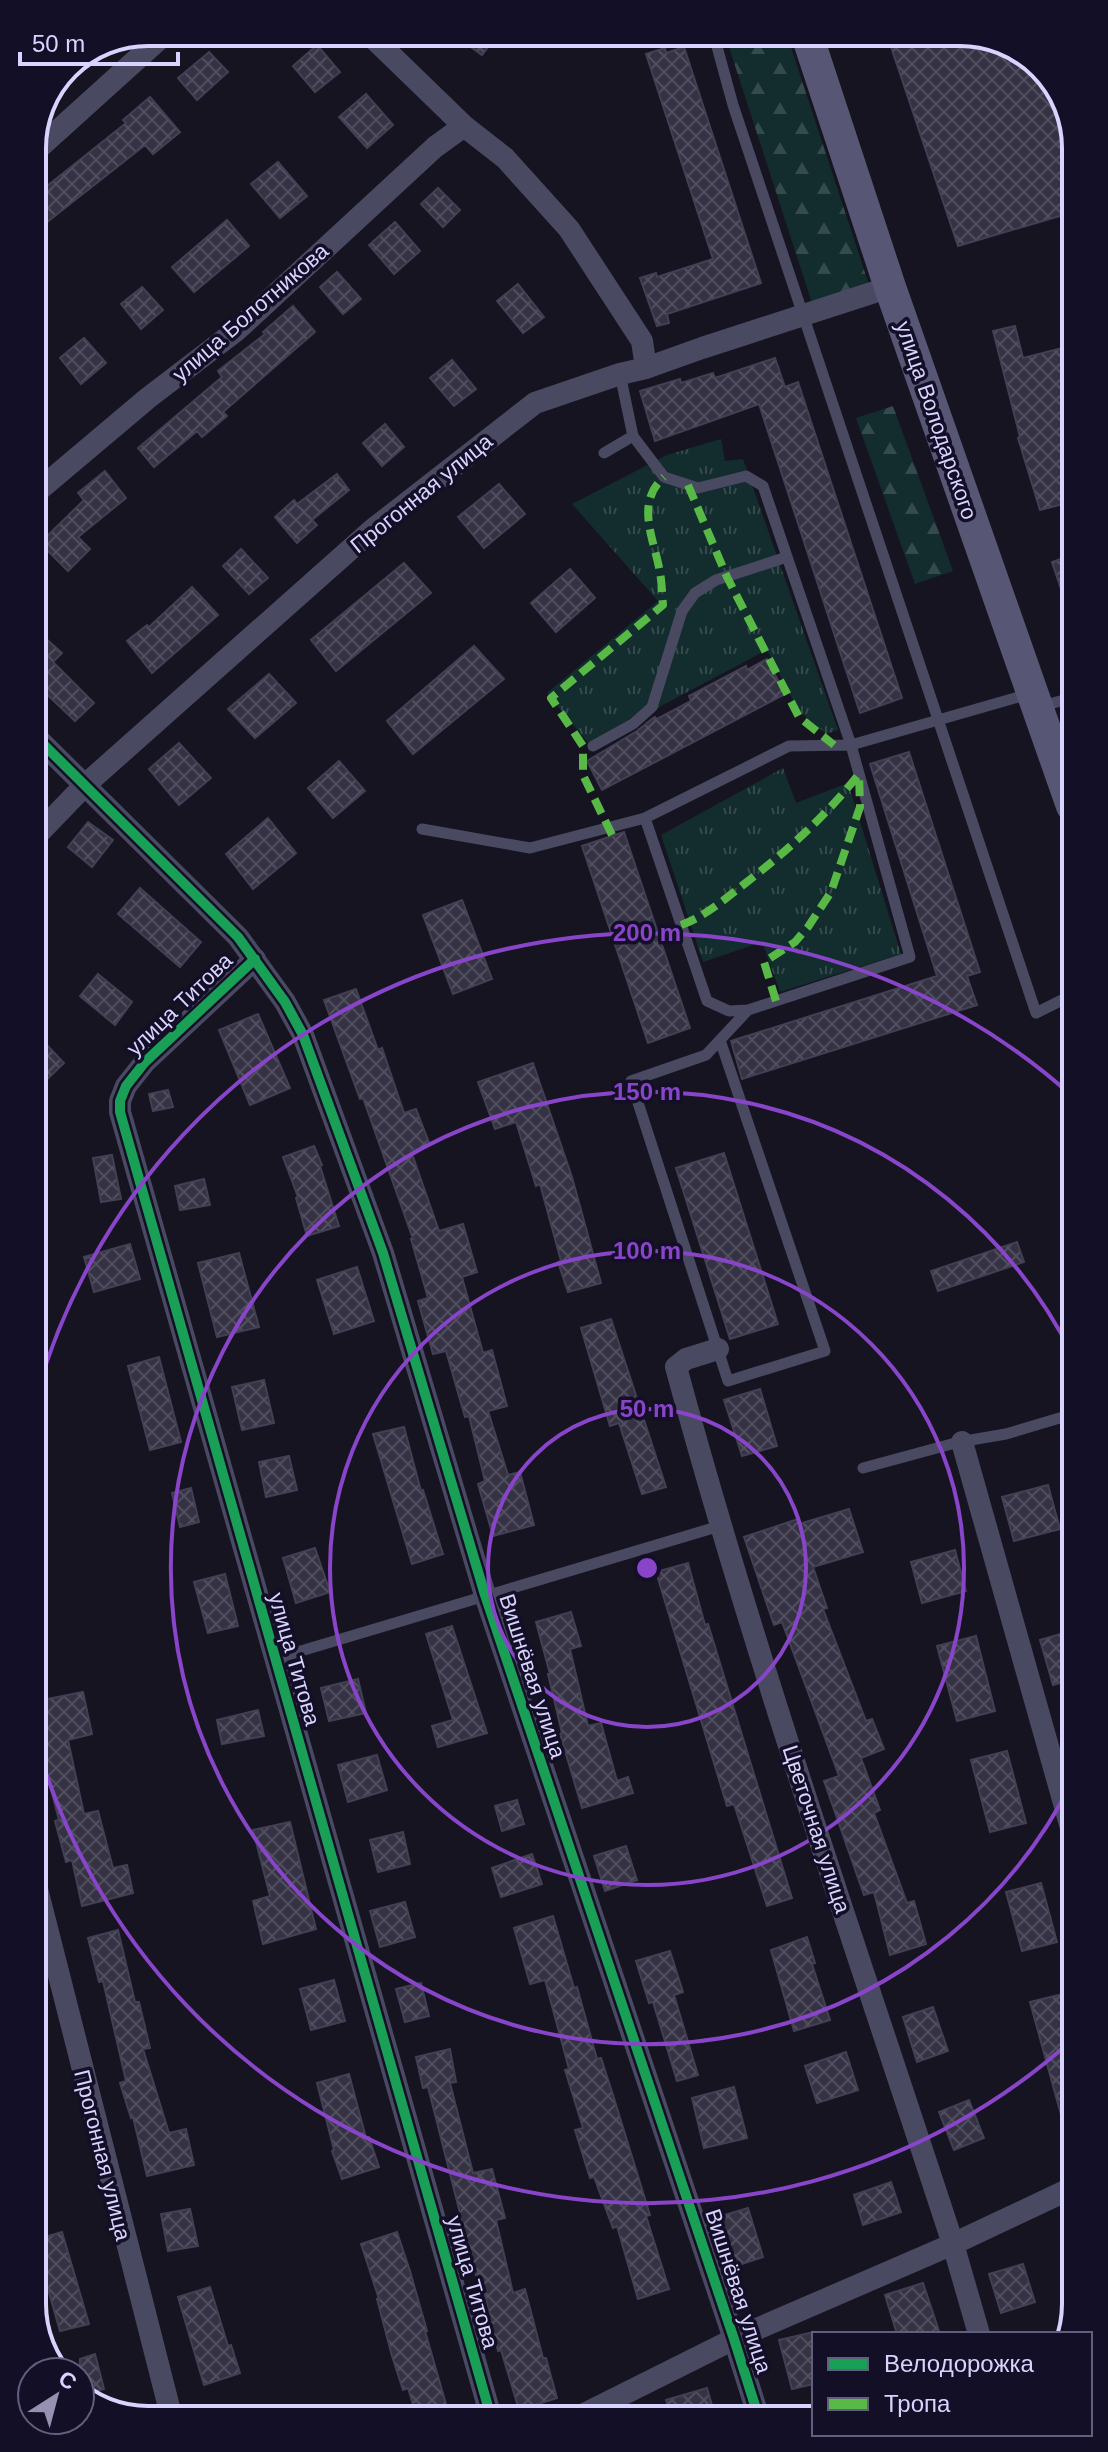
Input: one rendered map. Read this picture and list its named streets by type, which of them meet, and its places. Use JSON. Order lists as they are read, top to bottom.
{
  "streets": {
    "main road": ["улица Володарского"],
    "street": [
      "улица Болотникова",
      "Прогонная улица",
      "улица Титова",
      "Вишнёвая улица",
      "Цветочная улица"
    ]
  },
  "crossings": [
    ["улица Володарского", "Прогонная улица"],
    ["Прогонная улица", "Вишнёвая улица"],
    ["улица Титова", "Вишнёвая улица"]
  ],
  "legend": ["Велодорожка", "Тропа"],
  "scale_bar": "50 m",
  "north": "top right",
  "rings": [
    "200 m",
    "150 m",
    "100 m",
    "50 m"
  ]
}
